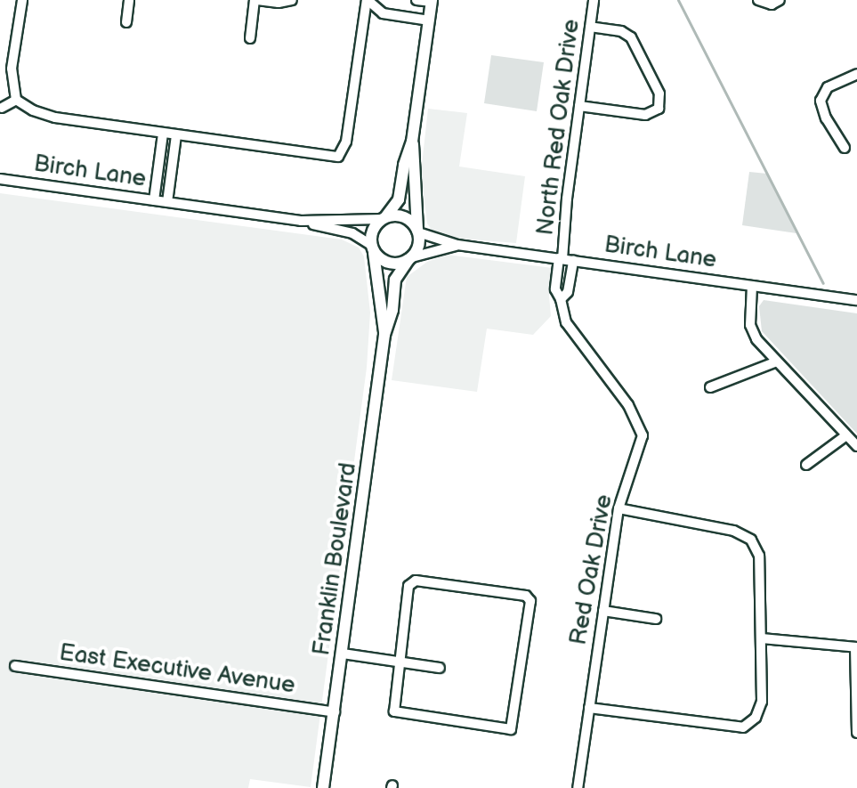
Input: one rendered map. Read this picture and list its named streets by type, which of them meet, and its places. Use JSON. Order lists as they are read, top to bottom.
{
  "streets": {
    "main road": ["Franklin Boulevard"],
    "street": [
      "North Red Oak Drive",
      "Birch Lane",
      "Red Oak Drive",
      "East Executive Avenue"
    ]
  },
  "crossings": [
    ["North Red Oak Drive", "Birch Lane"],
    ["North Red Oak Drive", "Red Oak Drive"],
    ["Birch Lane", "Franklin Boulevard"],
    ["Birch Lane", "Red Oak Drive"],
    ["Franklin Boulevard", "East Executive Avenue"]
  ]
}
